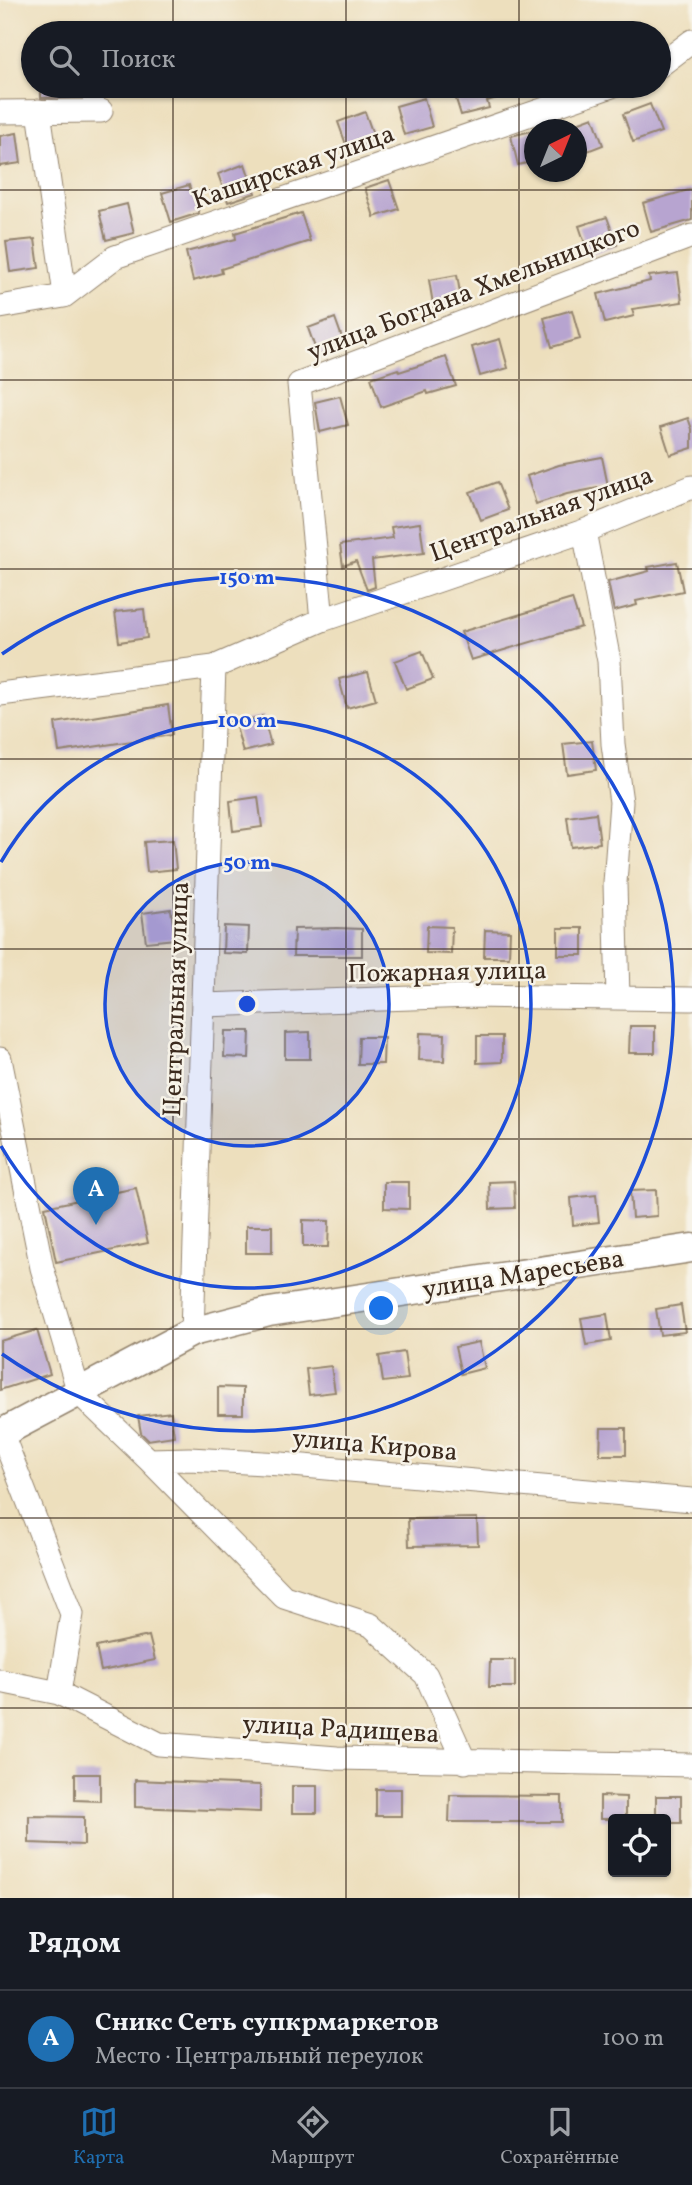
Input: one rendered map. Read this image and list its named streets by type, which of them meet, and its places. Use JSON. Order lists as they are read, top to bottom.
{
  "streets": {
    "street": [
      "Каширская улица",
      "улица Богдана Хмельницкого",
      "Центральная улица",
      "Пожарная улица",
      "улица Маресьева",
      "улица Кирова",
      "улица Радищева"
    ]
  },
  "crossings": [
    ["улица Богдана Хмельницкого", "Центральная улица"],
    ["Центральная улица", "Пожарная улица"],
    ["Центральная улица", "улица Маресьева"]
  ],
  "north": "top right",
  "page": {
    "search": "Поиск",
    "pins": "A",
    "heading": "Рядом",
    "list": [
      {
        "mark": "A",
        "name": "Сникс Сеть супкрмаркетов",
        "note": "Место · Центральный переулок",
        "value": "100 m"
      }
    ],
    "nav": ["Карта", "Маршрут", "Сохранённые"]
  },
  "rings": ["150 m", "100 m", "50 m"]
}
